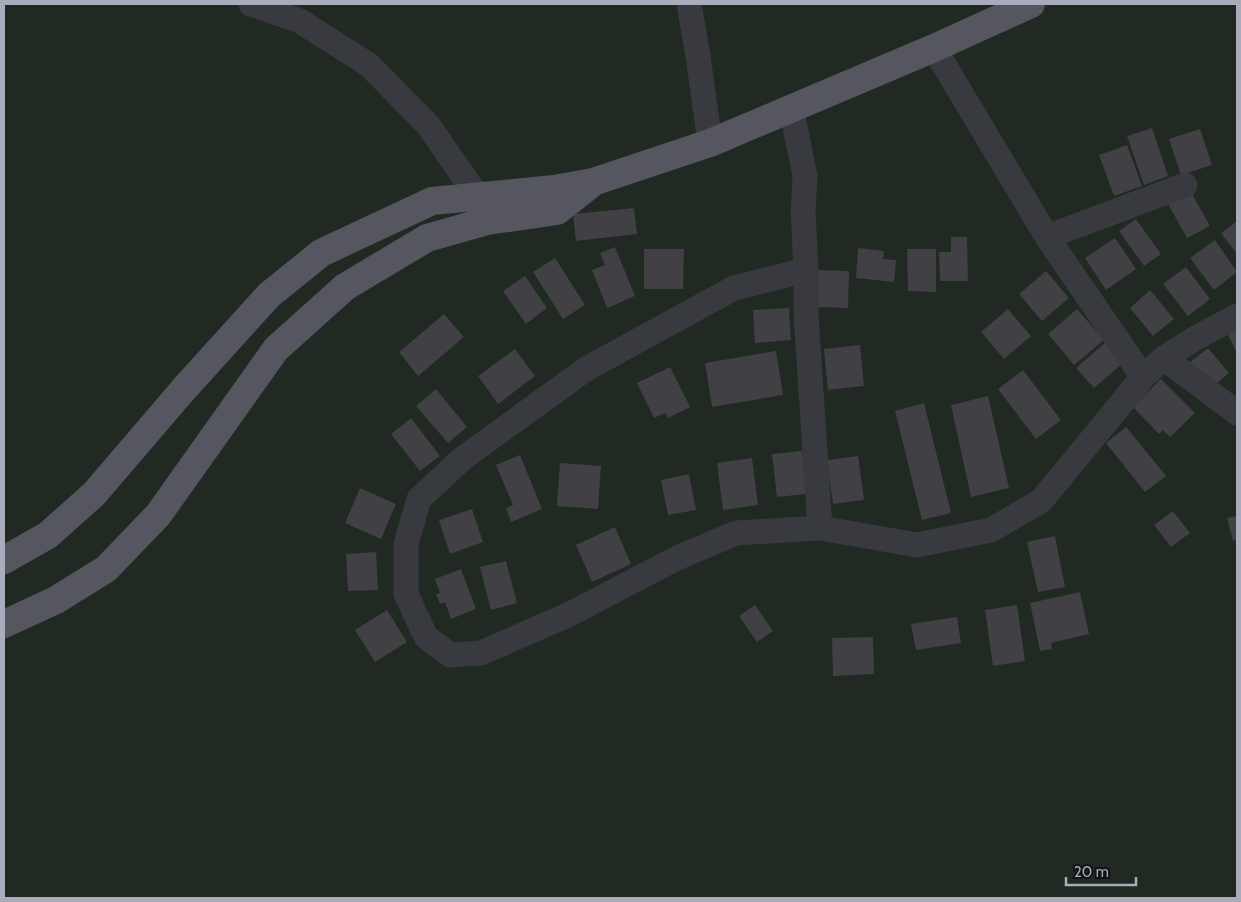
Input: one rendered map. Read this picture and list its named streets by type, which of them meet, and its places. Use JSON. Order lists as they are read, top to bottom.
{
  "scale_bar": "20 m"
}
